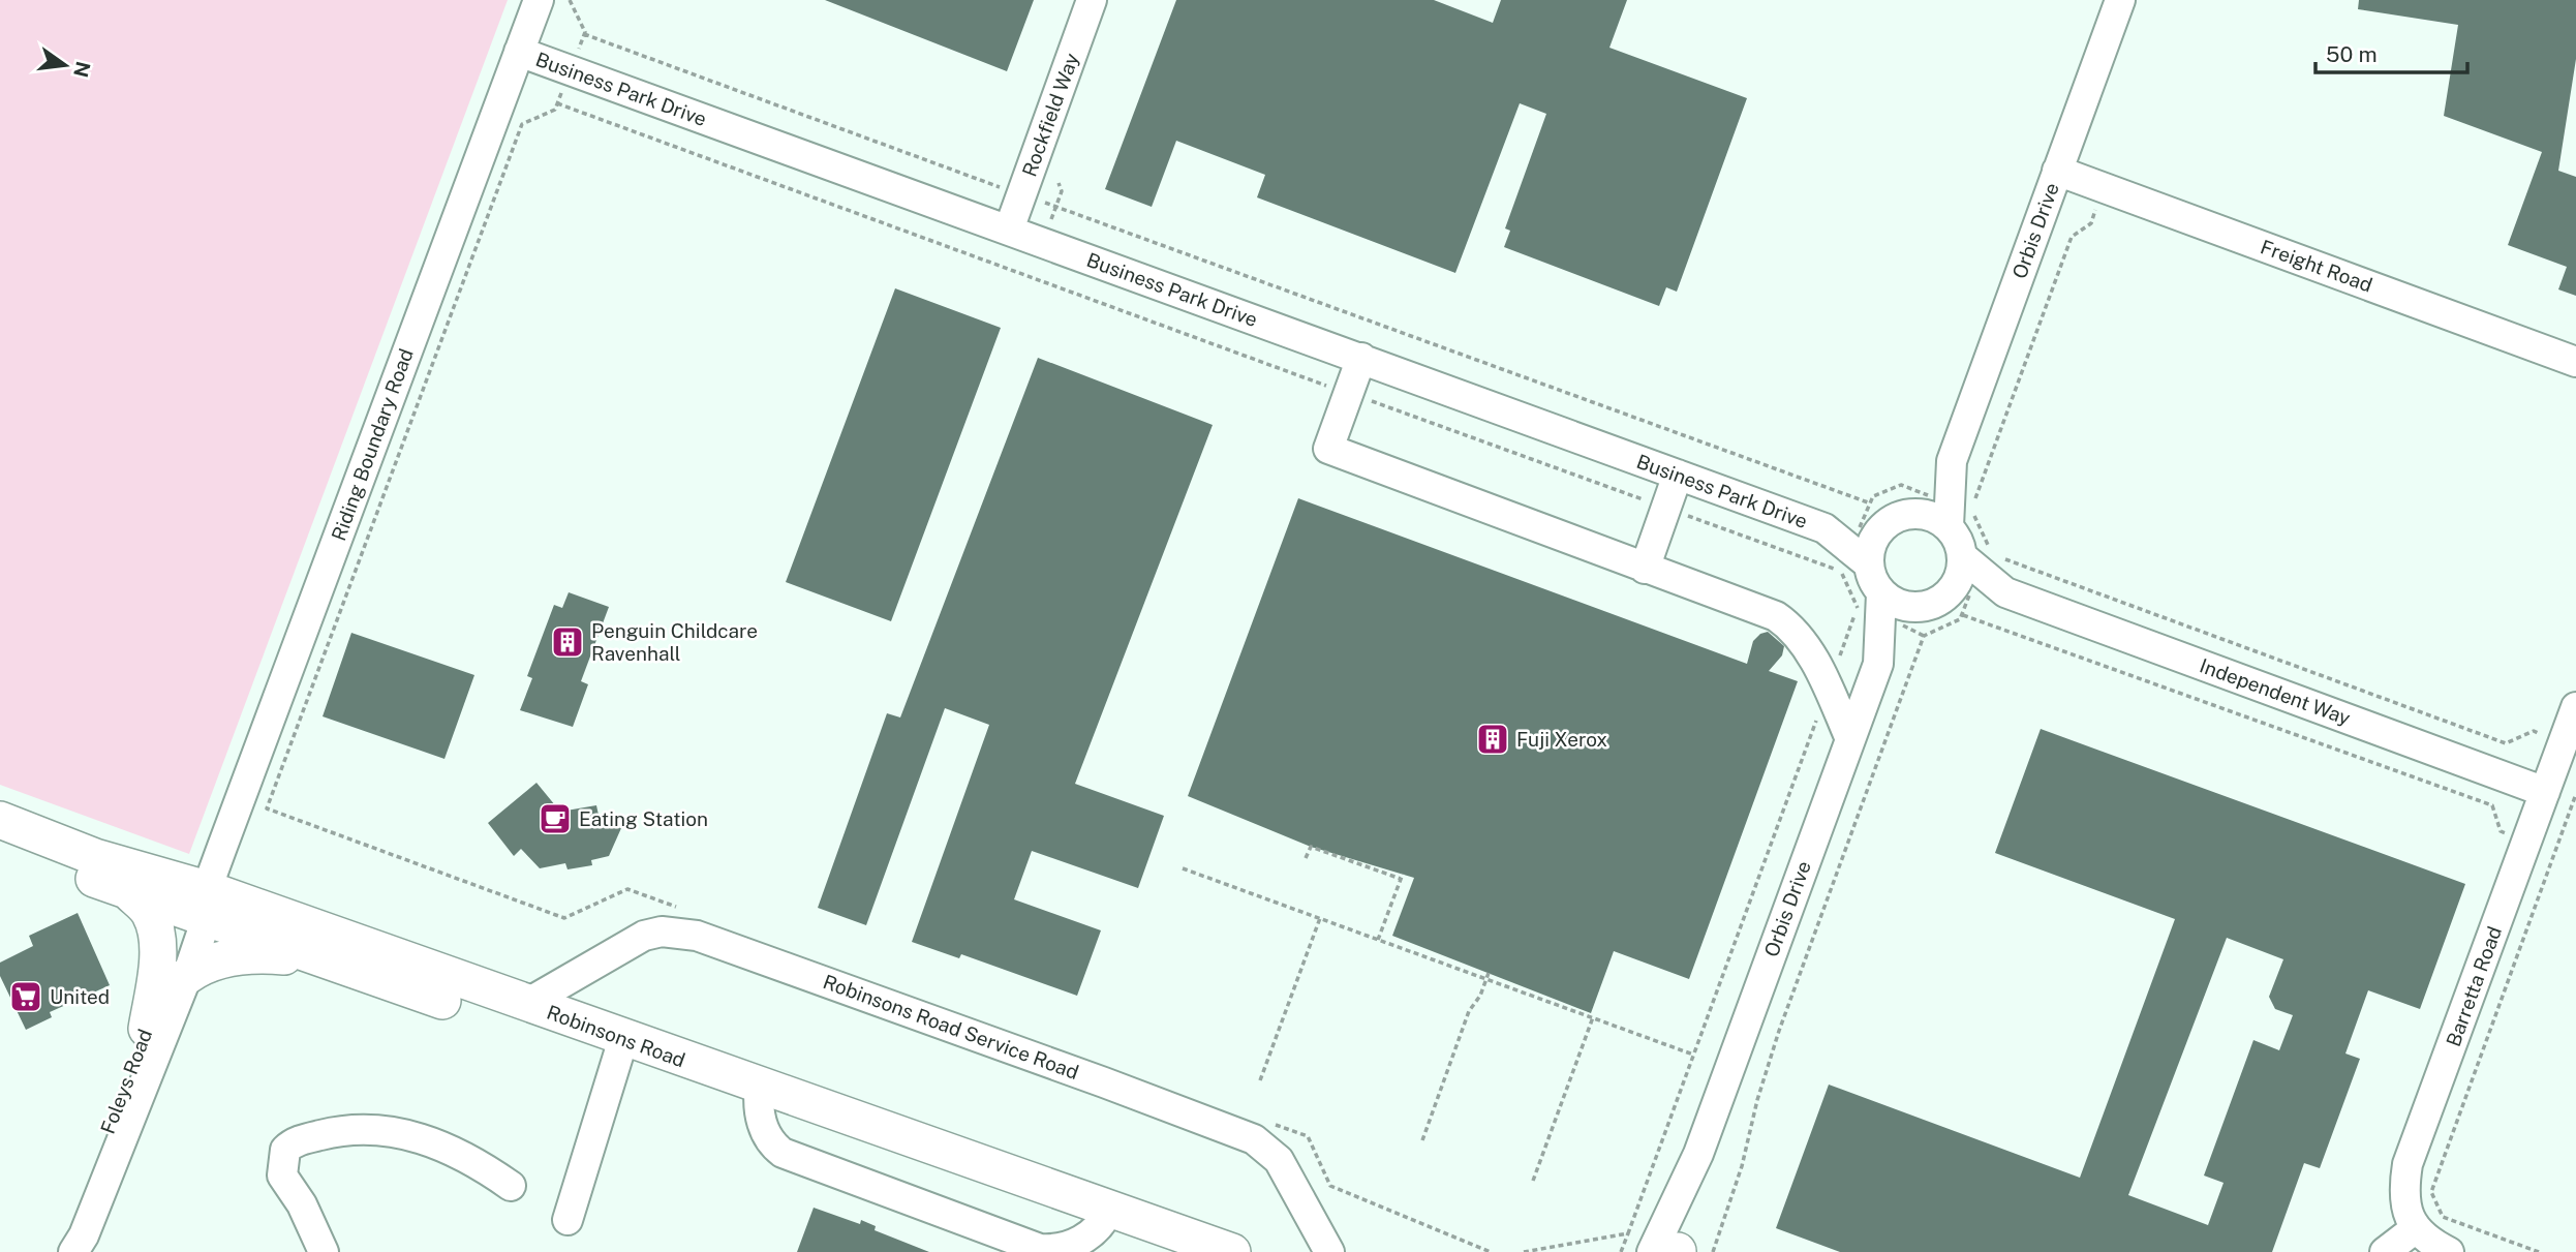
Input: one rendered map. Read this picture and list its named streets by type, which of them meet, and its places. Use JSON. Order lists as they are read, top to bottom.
{
  "streets": {
    "main road": ["Robinsons Road"],
    "street": [
      "Business Park Drive",
      "Rockfield Way",
      "Orbis Drive",
      "Freight Road",
      "Riding Boundary Road",
      "Independent Way",
      "Barretta Road",
      "Robinsons Road Service Road",
      "Foleys Road"
    ]
  },
  "crossings": [
    ["Business Park Drive", "Rockfield Way"],
    ["Business Park Drive", "Orbis Drive"],
    ["Business Park Drive", "Riding Boundary Road"],
    ["Business Park Drive", "Independent Way"],
    ["Orbis Drive", "Freight Road"],
    ["Orbis Drive", "Independent Way"],
    ["Riding Boundary Road", "Robinsons Road"],
    ["Riding Boundary Road", "Foleys Road"],
    ["Independent Way", "Barretta Road"],
    ["Robinsons Road Service Road", "Robinsons Road"],
    ["Robinsons Road", "Foleys Road"]
  ],
  "places": {
    "building": ["Penguin Childcare Ravenhall", "Fuji Xerox"],
    "cafe": ["Eating Station"],
    "supermarket": ["United"]
  },
  "scale_bar": "50 m",
  "north": "right"
}
